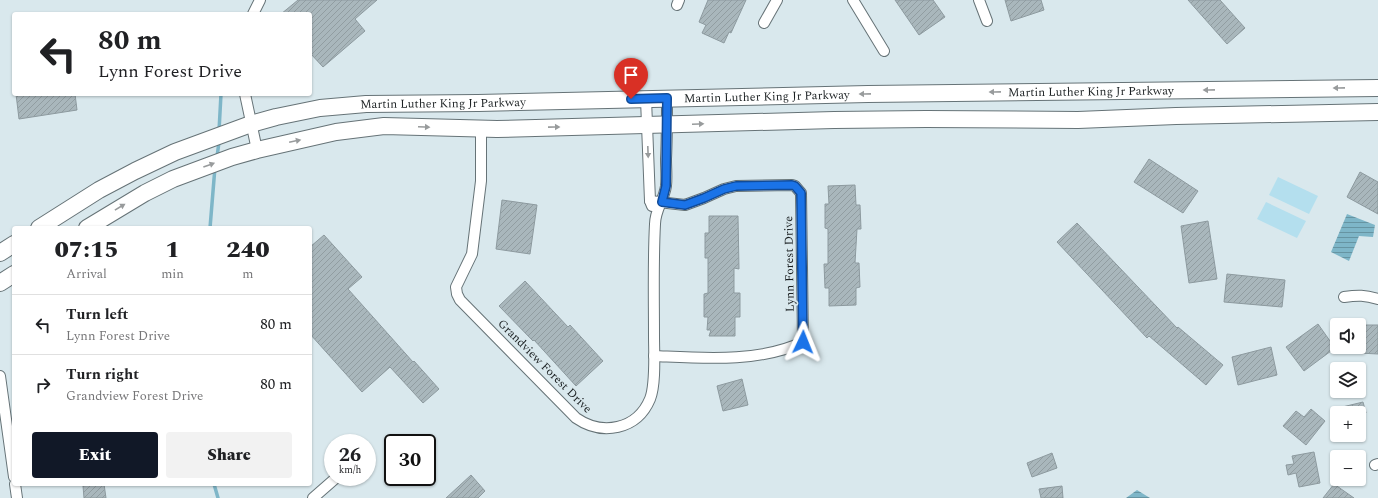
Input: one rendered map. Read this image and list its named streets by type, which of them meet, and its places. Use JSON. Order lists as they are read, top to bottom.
{
  "streets": {
    "main road": ["Martin Luther King Jr Parkway"],
    "street": ["Lynn Forest Drive", "Grandview Forest Drive"]
  },
  "crossings": [
    ["Martin Luther King Jr Parkway", "Grandview Forest Drive"],
    ["Lynn Forest Drive", "Grandview Forest Drive"]
  ],
  "page": {
    "turn": ["80 m", "Lynn Forest Drive"],
    "eta": [
      "07:15",
      "Arrival",
      "1",
      "min",
      "240",
      "m"
    ],
    "list": [
      {
        "name": "Turn left",
        "note": "Lynn Forest Drive",
        "value": "80 m"
      },
      {
        "name": "Turn right",
        "note": "Grandview Forest Drive",
        "value": "80 m"
      }
    ],
    "map_buttons": ["+", "−"],
    "buttons": ["Exit", "Share"],
    "speed": "26 km/h",
    "limit": "30"
  }
}
